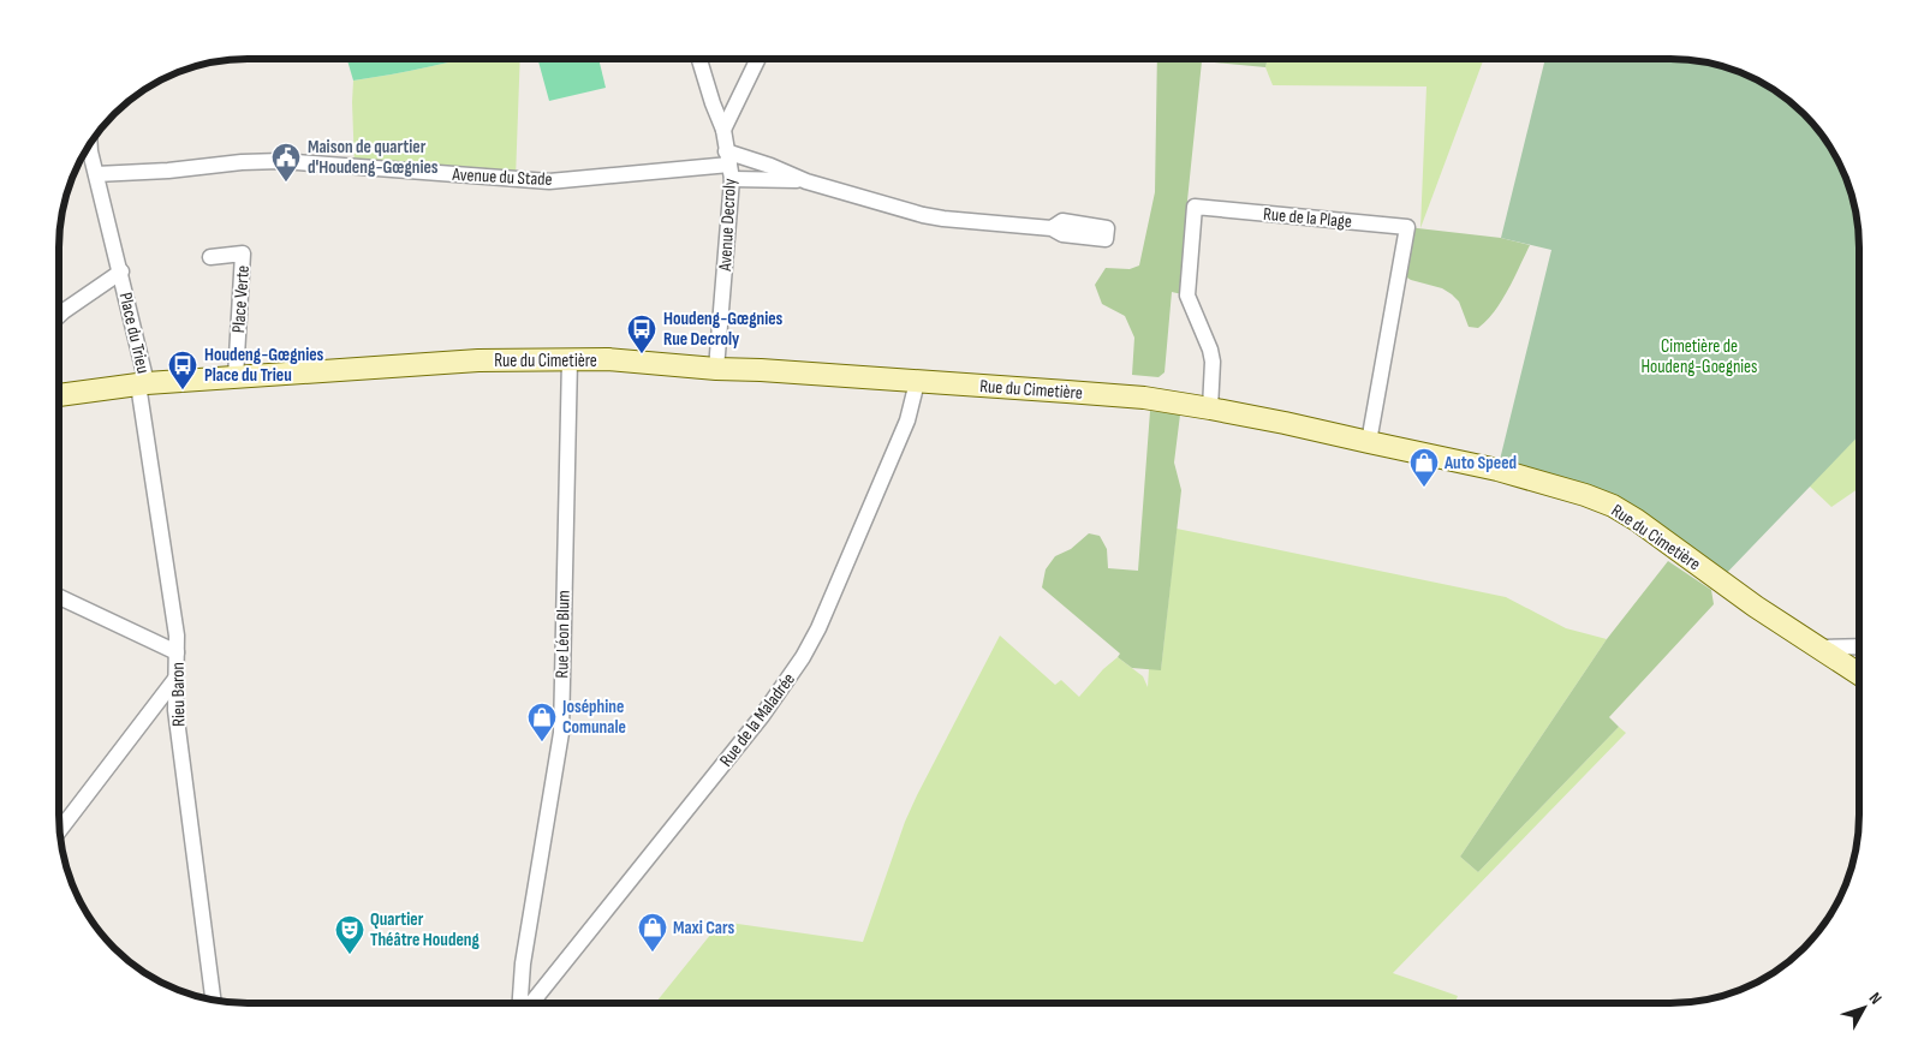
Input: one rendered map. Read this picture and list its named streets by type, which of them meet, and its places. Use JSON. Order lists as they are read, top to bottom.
{
  "streets": {
    "street": [
      "Avenue du Stade",
      "Rue de la Plage",
      "Avenue Decroly",
      "Place Verte",
      "Place du Trieu",
      "Rue du Cimetière",
      "Rue Léon Blum",
      "Rieu Baron",
      "Rue de la Maladrée"
    ]
  },
  "crossings": [
    ["Avenue du Stade", "Avenue Decroly"],
    ["Rue de la Plage", "Rue du Cimetière"],
    ["Avenue Decroly", "Rue du Cimetière"],
    ["Place Verte", "Rue du Cimetière"],
    ["Place du Trieu", "Rue du Cimetière"],
    ["Place du Trieu", "Rieu Baron"],
    ["Rue du Cimetière", "Rue Léon Blum"],
    ["Rue du Cimetière", "Rieu Baron"],
    ["Rue du Cimetière", "Rue de la Maladrée"]
  ],
  "parks": ["Cimetière de Houdeng-Goegnies"],
  "places": {
    "public building": ["Maison de quartier d'Houdeng-Gœgnies"],
    "bus stop": ["Houdeng-Gœgnies Rue Decroly", "Houdeng-Gœgnies Place du Trieu"],
    "shop": ["Auto Speed", "Joséphine Comunale", "Maxi Cars"],
    "theatre": ["Quartier Théâtre Houdeng"]
  },
  "north": "top right"
}
